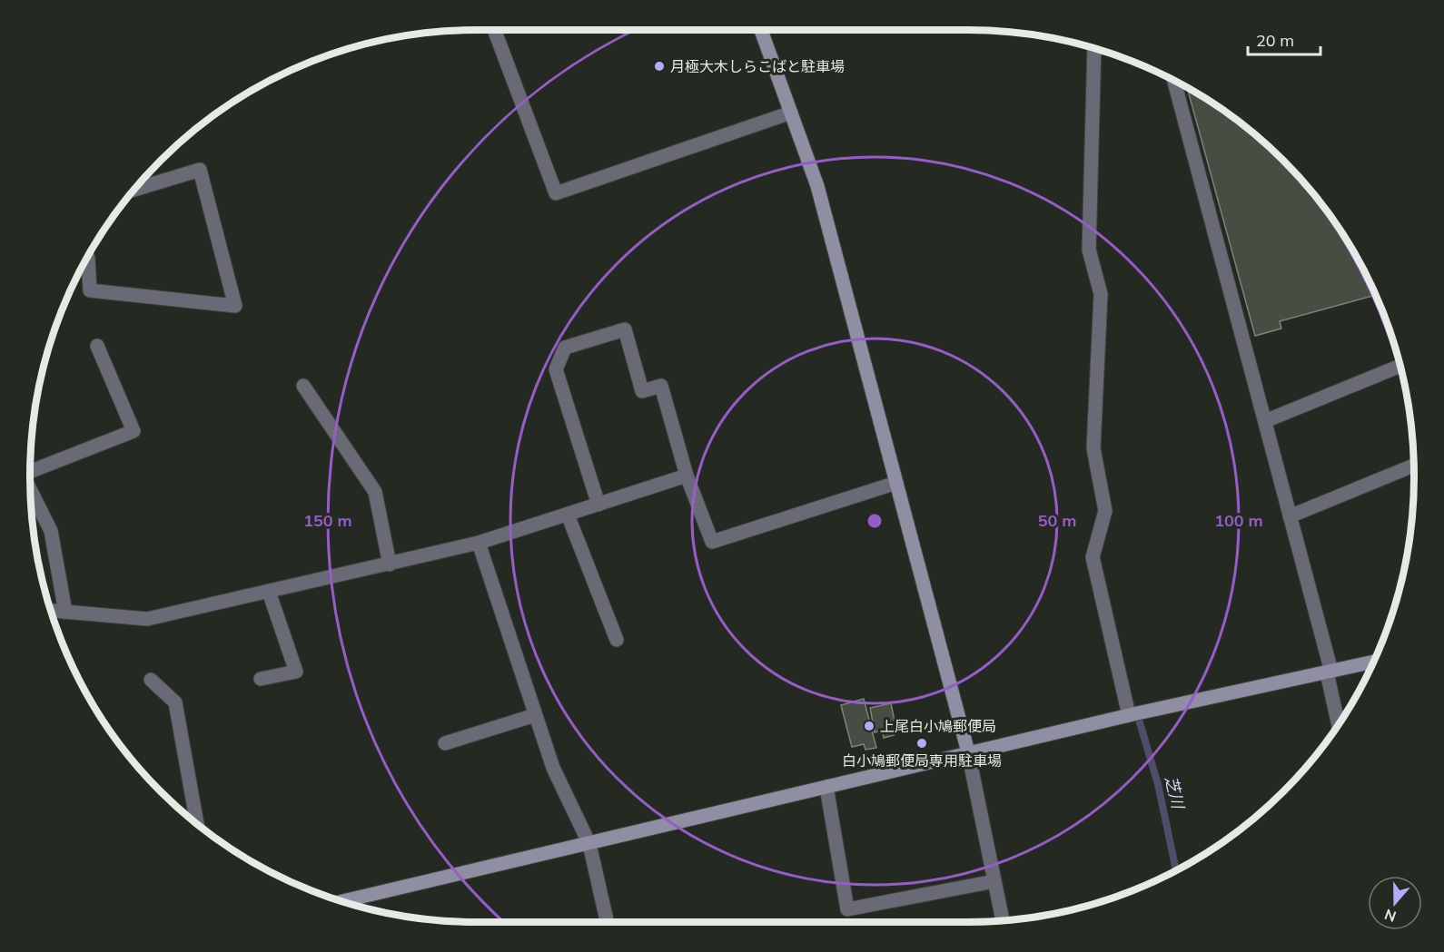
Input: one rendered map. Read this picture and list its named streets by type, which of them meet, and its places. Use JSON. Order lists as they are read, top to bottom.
{
  "water": ["芝川"],
  "places": ["月極大木しらこばと駐車場", "上尾白小鳩郵便局", "白小鳩郵便局専用駐車場"],
  "scale_bar": "20 m",
  "north": "bottom",
  "rings": ["50 m", "100 m", "150 m"]
}
